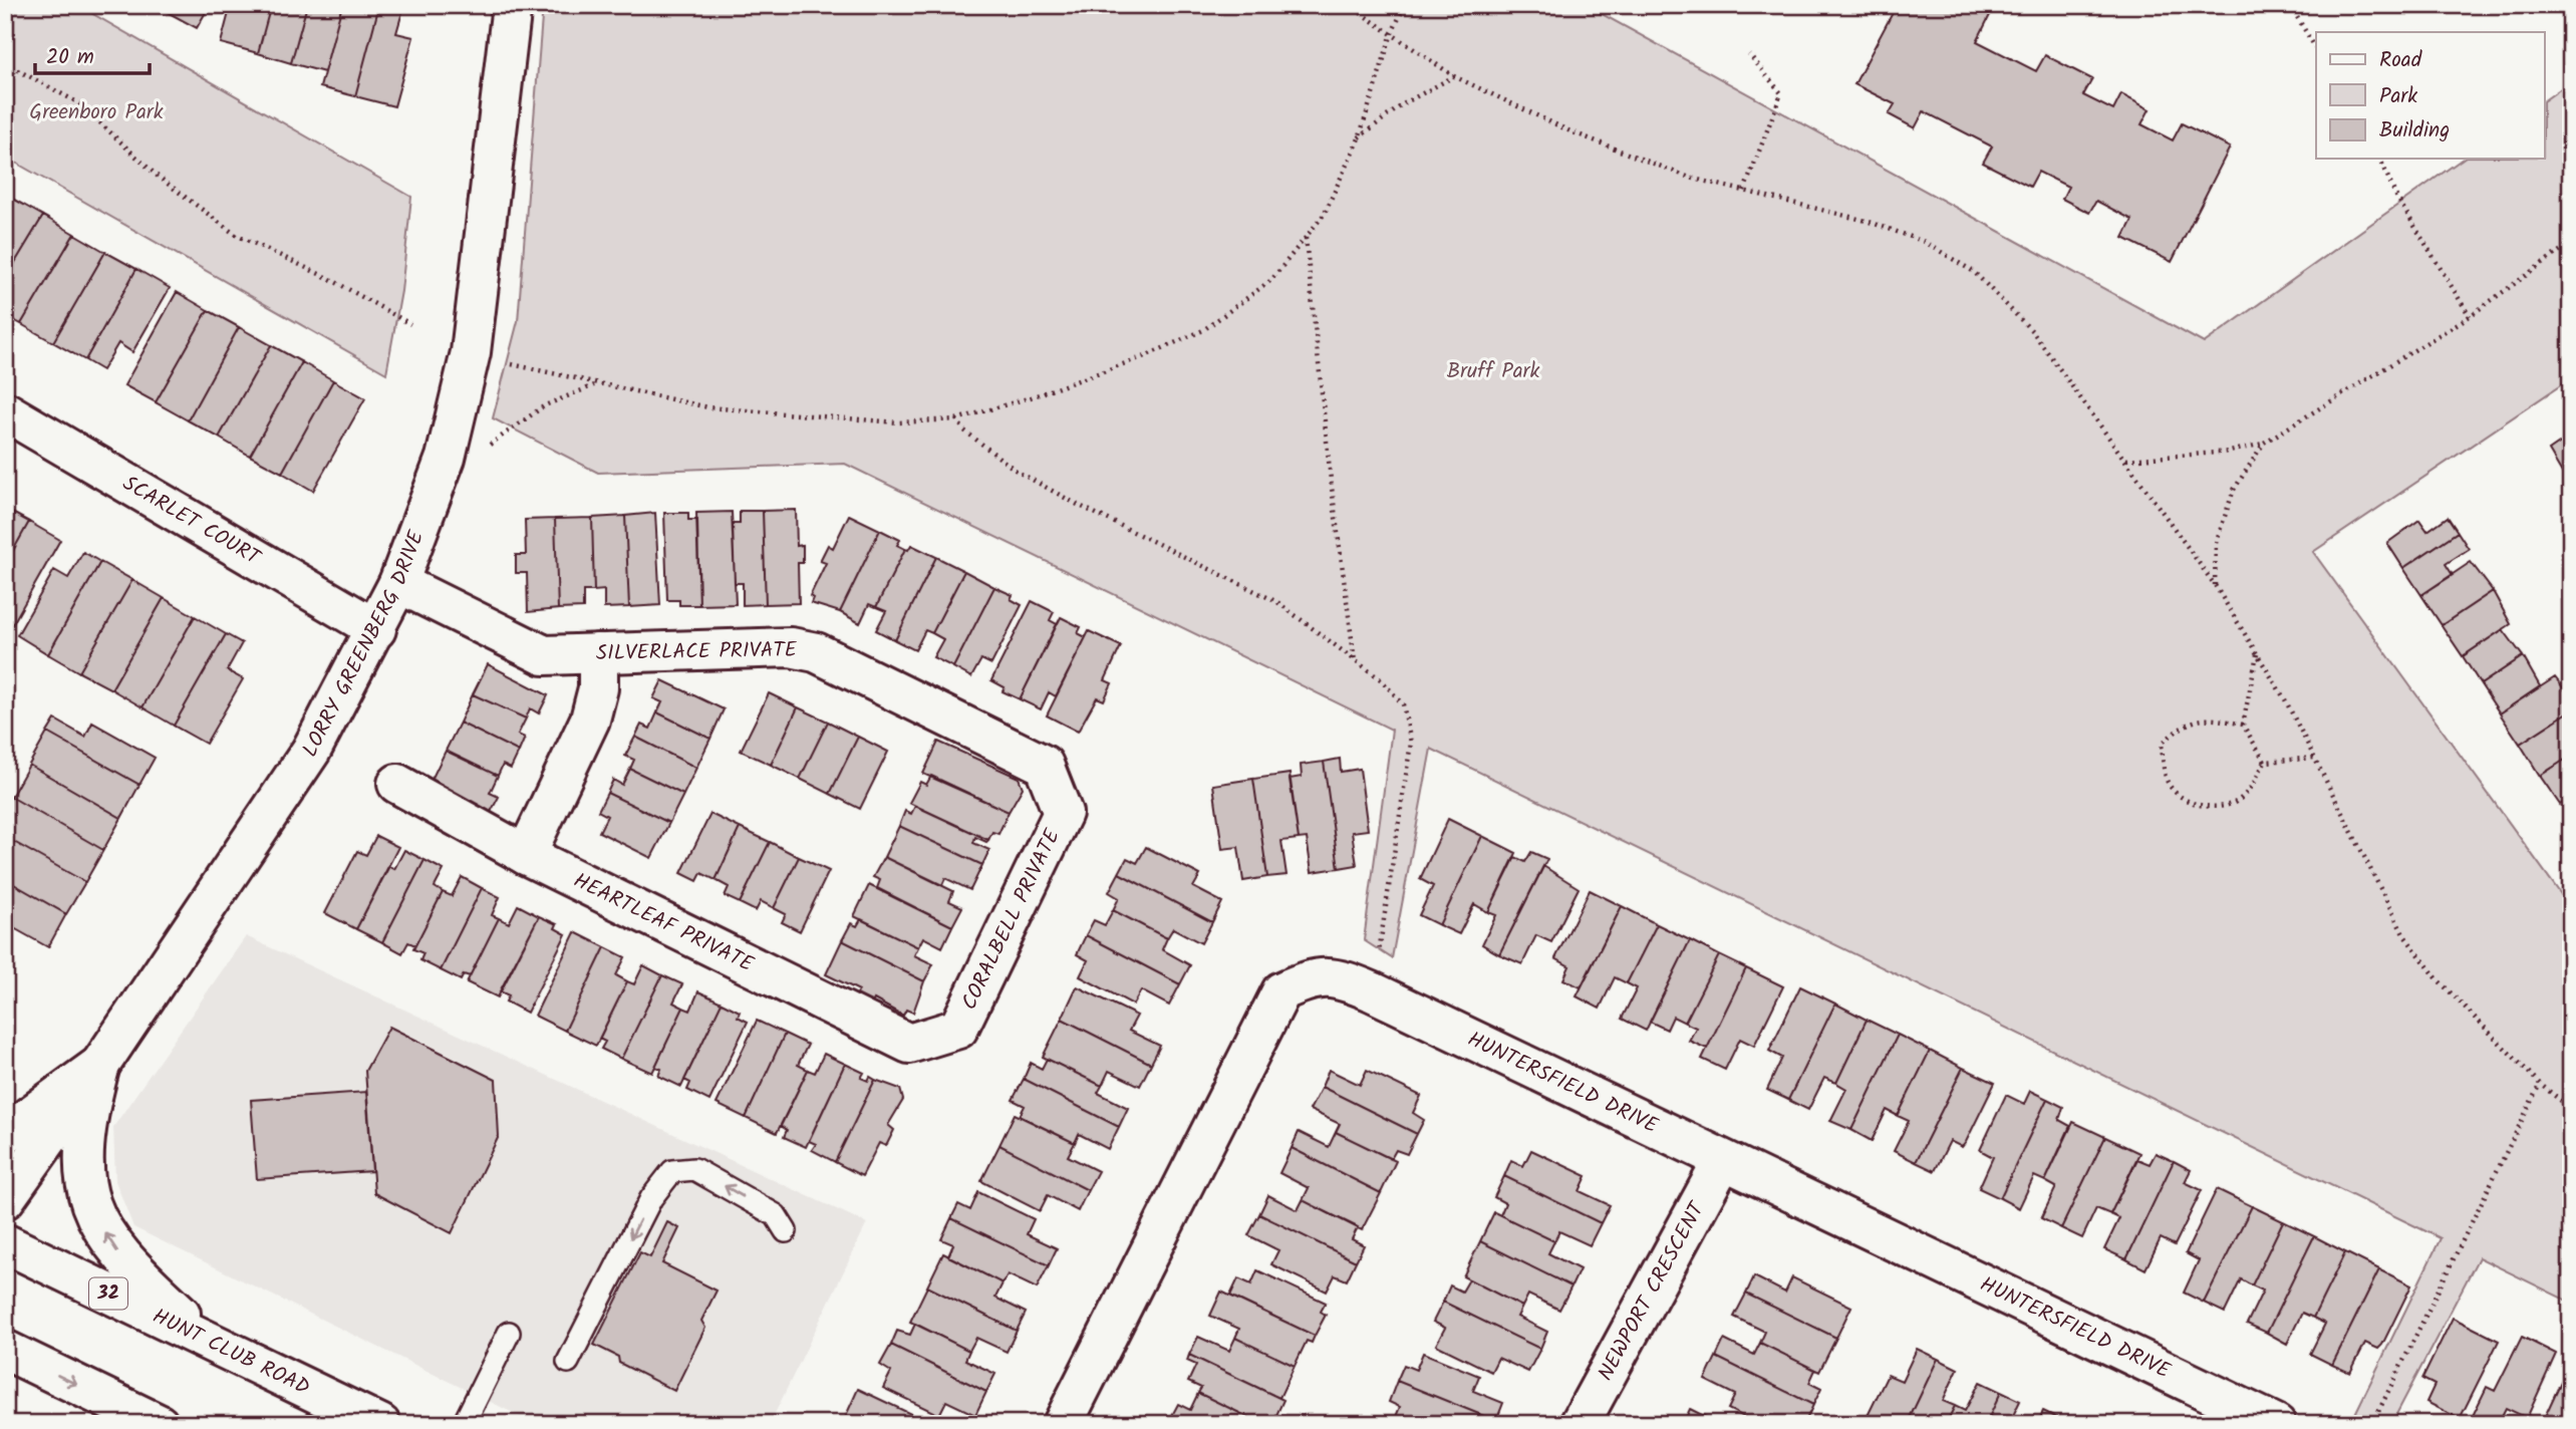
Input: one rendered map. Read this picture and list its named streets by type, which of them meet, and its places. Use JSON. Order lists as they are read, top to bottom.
{
  "streets": {
    "street": [
      "SCARLET COURT",
      "LORRY GREENBERG DRIVE",
      "SILVERLACE PRIVATE",
      "CORALBELL PRIVATE",
      "HEARTLEAF PRIVATE",
      "HUNTERSFIELD DRIVE",
      "NEWPORT CRESCENT",
      "32",
      "HUNT CLUB ROAD"
    ]
  },
  "crossings": [
    ["SCARLET COURT", "LORRY GREENBERG DRIVE"],
    ["LORRY GREENBERG DRIVE", "SILVERLACE PRIVATE"],
    ["SILVERLACE PRIVATE", "CORALBELL PRIVATE"],
    ["CORALBELL PRIVATE", "HEARTLEAF PRIVATE"],
    ["HUNTERSFIELD DRIVE", "NEWPORT CRESCENT"]
  ],
  "parks": ["Greenboro Park", "Bruff Park"],
  "legend": ["Road", "Park", "Building"],
  "scale_bar": "20 m"
}
